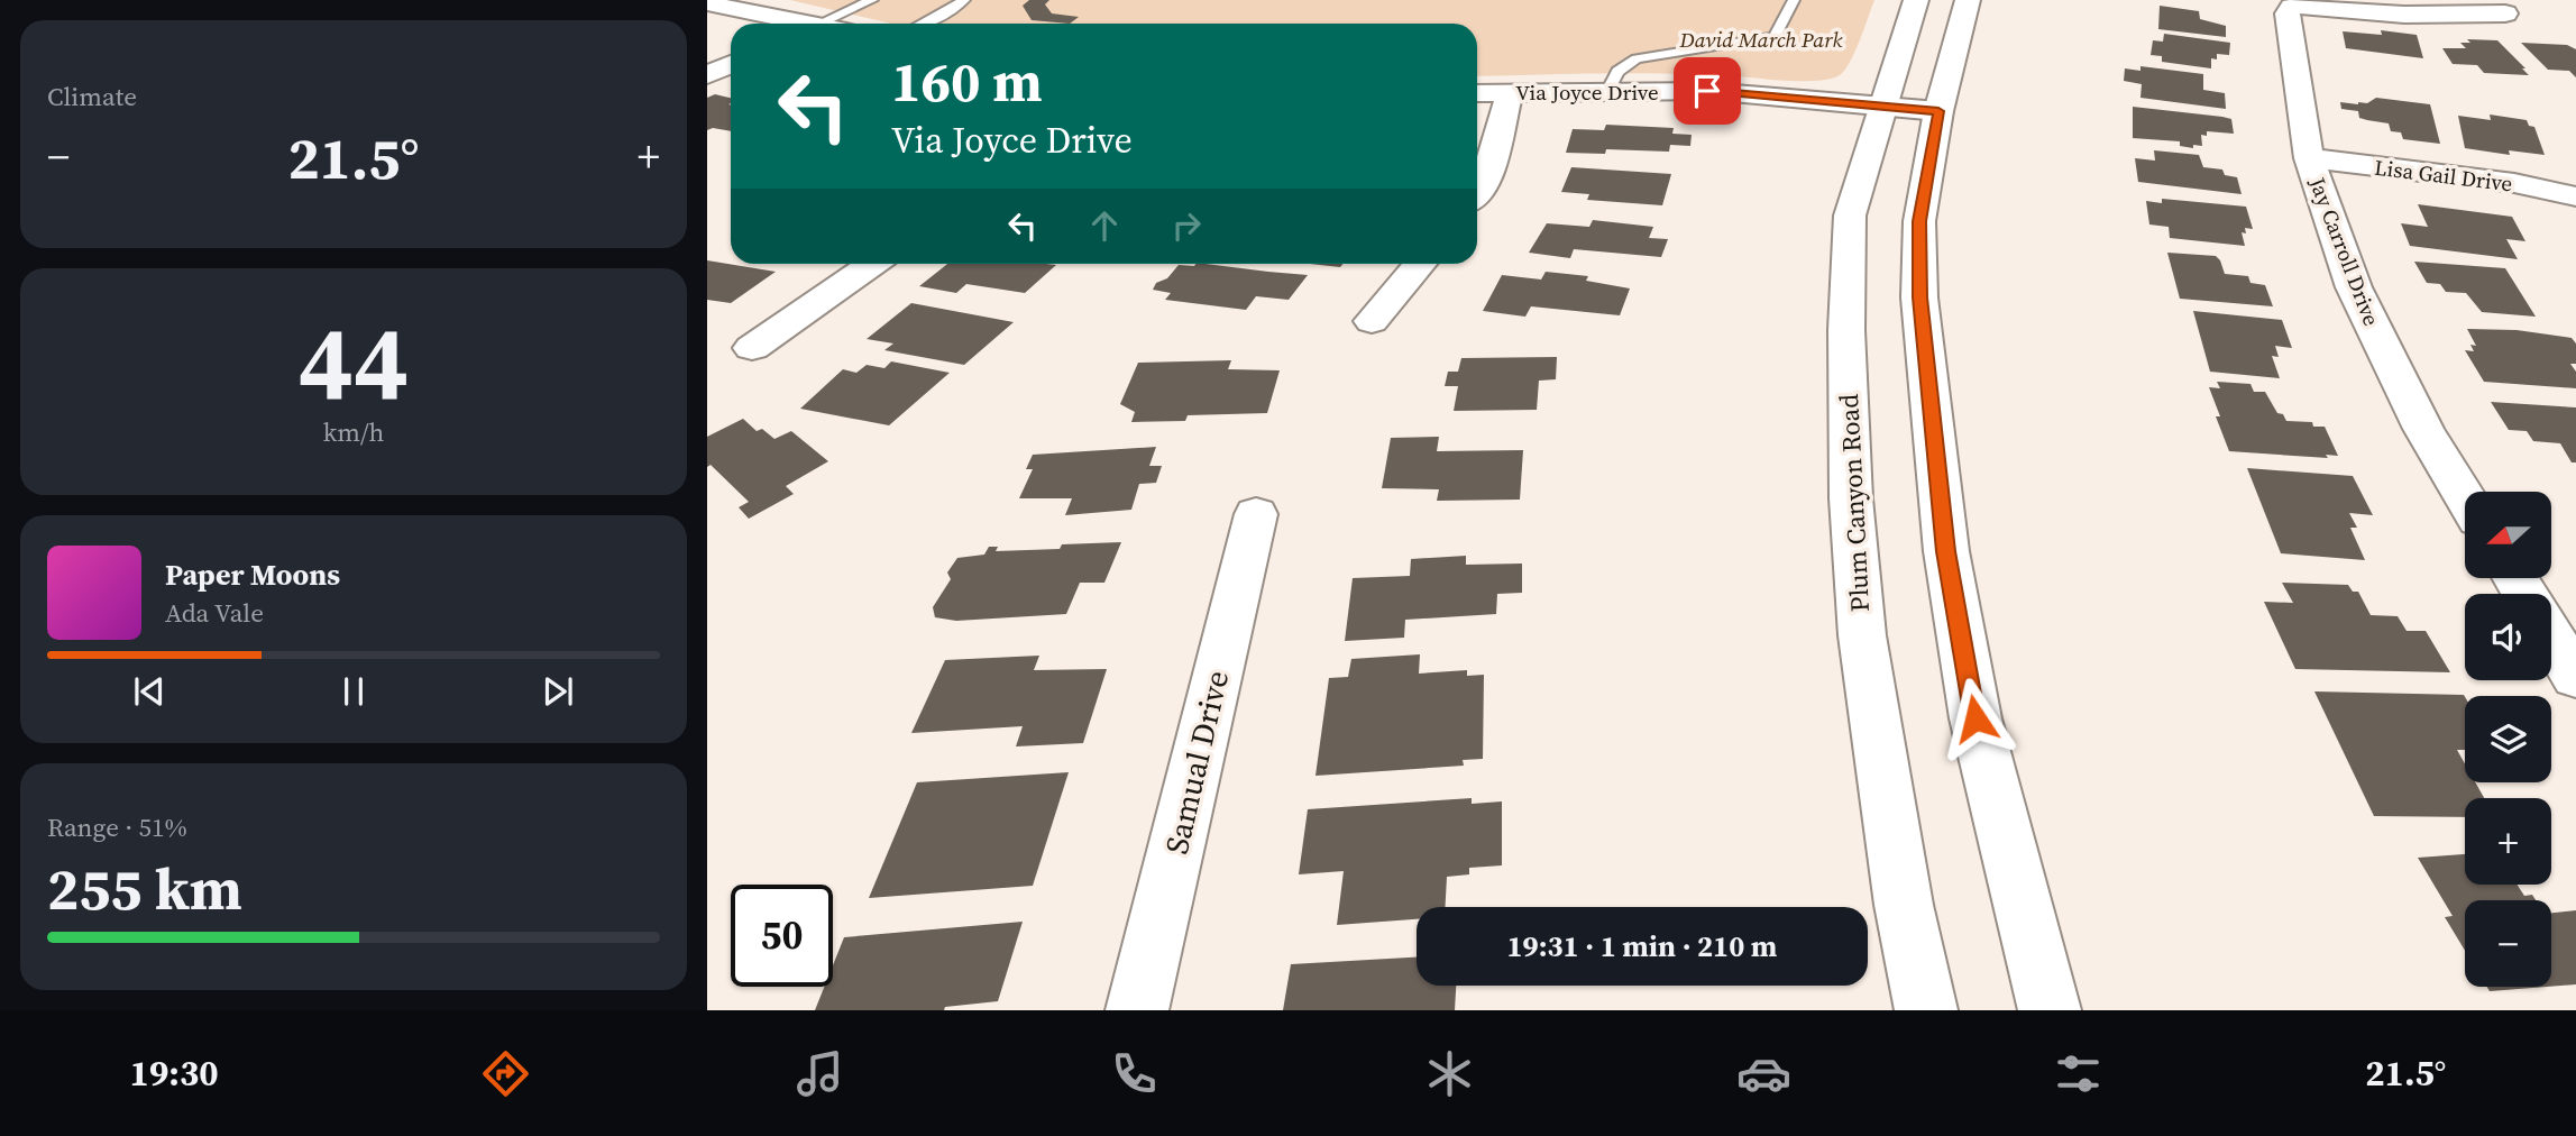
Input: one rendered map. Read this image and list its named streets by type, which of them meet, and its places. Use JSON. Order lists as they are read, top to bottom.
{
  "streets": {
    "street": [
      "Via Joyce Drive",
      "Lisa Gail Drive",
      "Jay Carroll Drive",
      "Plum Canyon Road",
      "Samual Drive"
    ]
  },
  "crossings": [
    ["Via Joyce Drive", "Plum Canyon Road"],
    ["Lisa Gail Drive", "Jay Carroll Drive"]
  ],
  "parks": ["David March Park"],
  "north": "left",
  "page": {
    "tile": [
      "Climate",
      ["44", "km/h"],
      ["Range · 51%", "255 km"]
    ],
    "turn": ["160 m", "Via Joyce Drive"],
    "heat": ["−", "21.5°", "+"],
    "map_buttons": ["+", "−"],
    "song": ["Paper Moons", "Ada Vale"],
    "limit": "50",
    "trip": "19:31 · 1 min · 210 m",
    "tabs": ["19:30", "21.5°"]
  }
}
